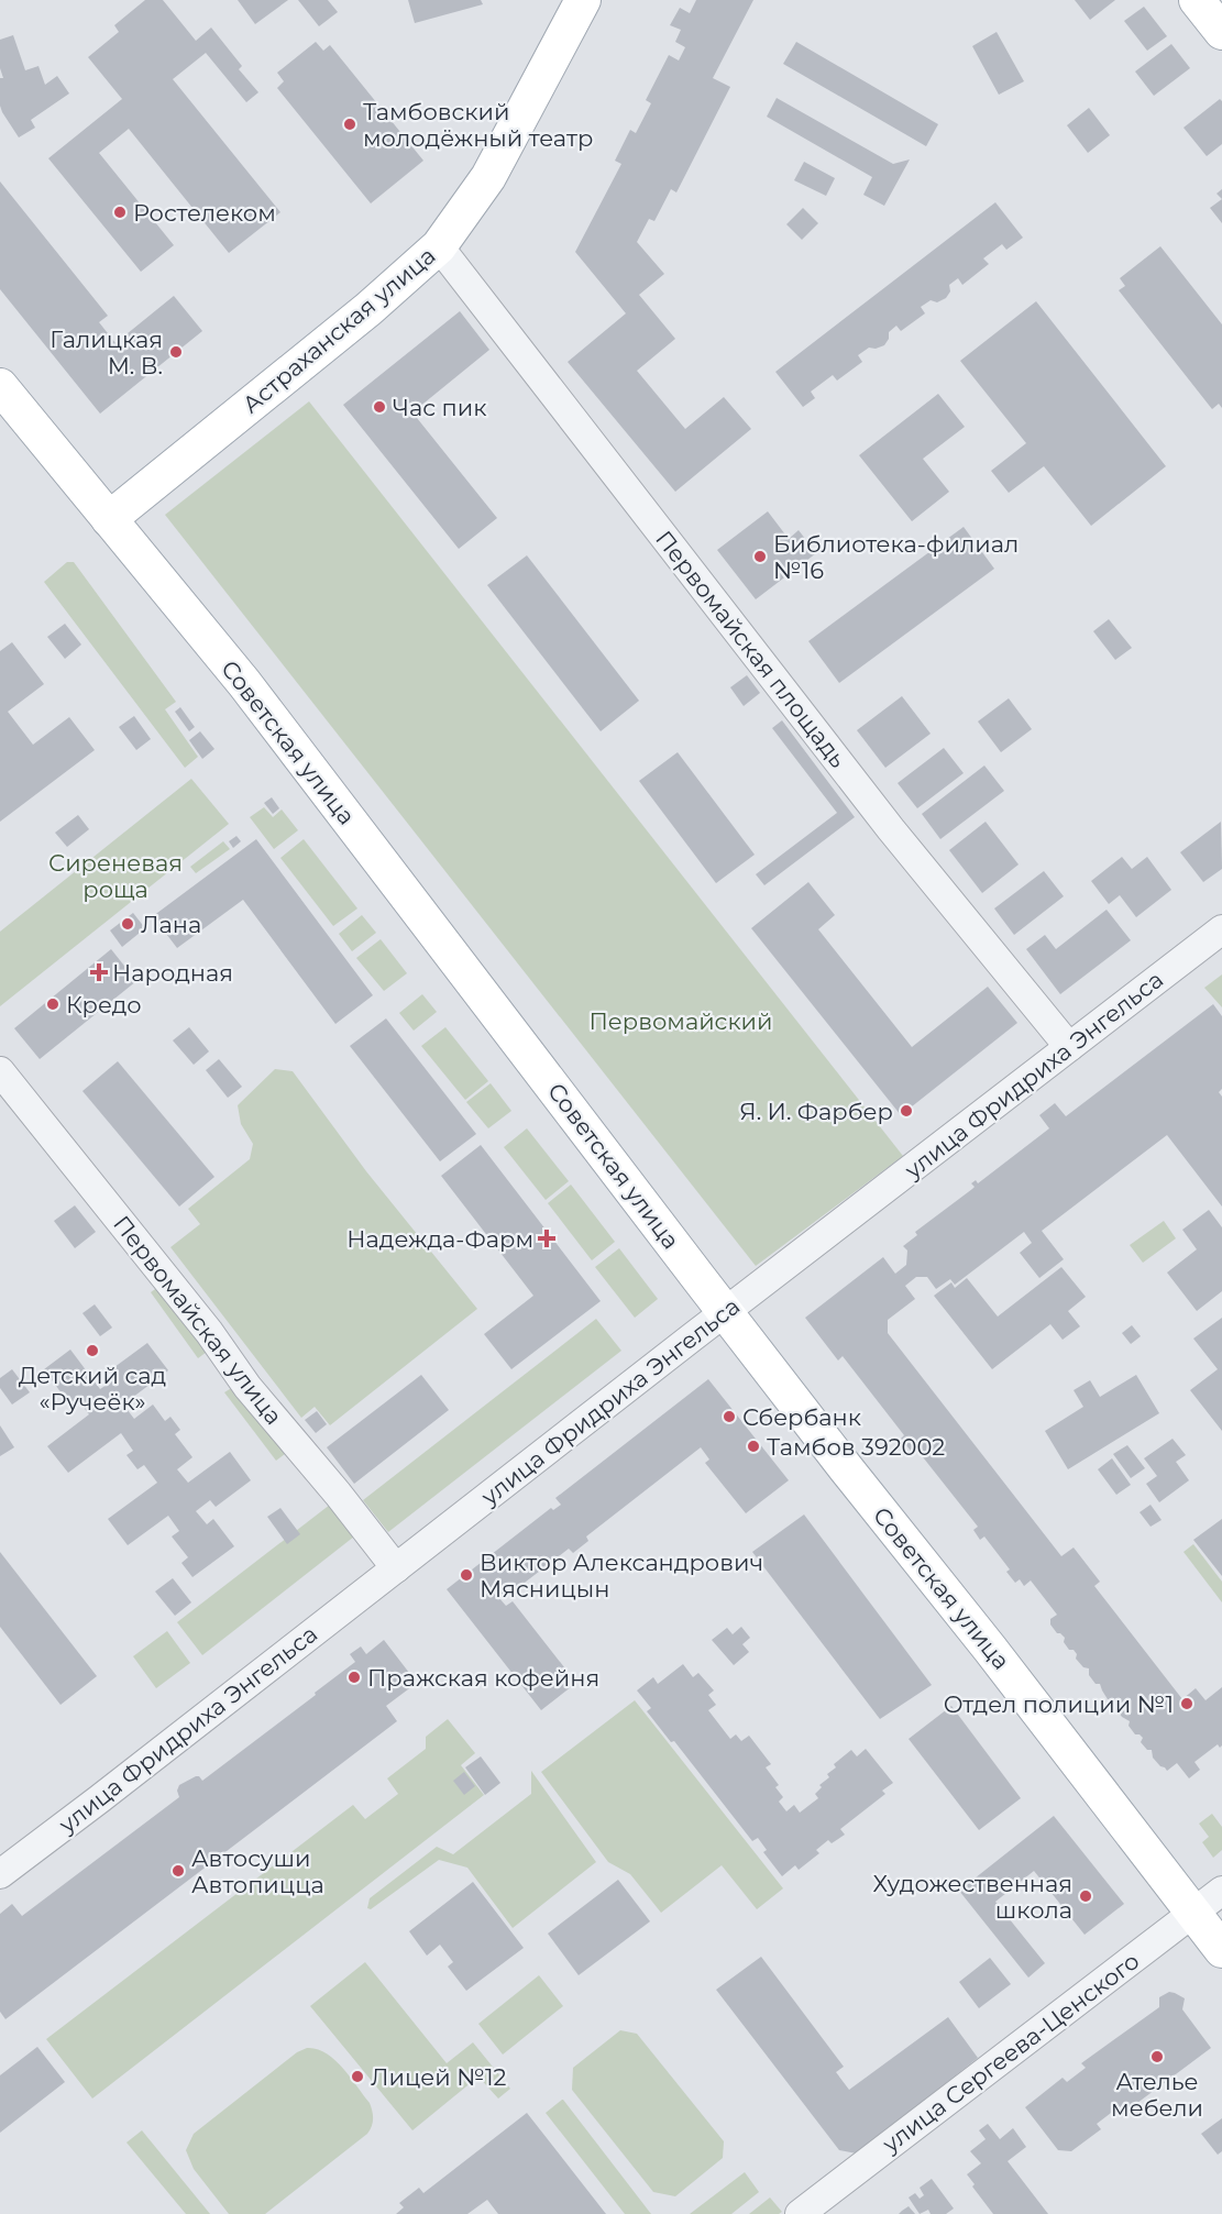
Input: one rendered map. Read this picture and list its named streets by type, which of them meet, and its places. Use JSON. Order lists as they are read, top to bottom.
{
  "streets": {
    "main road": ["Астраханская улица", "Советская улица"],
    "street": [
      "Первомайская площадь",
      "улица Фридриха Энгельса",
      "Первомайская улица",
      "улица Сергеева-Ценского"
    ]
  },
  "crossings": [
    ["Астраханская улица", "Первомайская площадь"],
    ["Астраханская улица", "Советская улица"],
    ["Первомайская площадь", "улица Фридриха Энгельса"],
    ["Советская улица", "улица Фридриха Энгельса"],
    ["Советская улица", "улица Сергеева-Ценского"],
    ["улица Фридриха Энгельса", "Первомайская улица"]
  ],
  "parks": ["Сиреневая роща", "Первомайский"],
  "places": {
    "other": [
      "Тамбовский молодёжный театр",
      "Ростелеком",
      "Галицкая М. В.",
      "Час пик",
      "Библиотека-филиал №16",
      "Лана",
      "Кредо",
      "Я. И. Фарбер",
      "Детский сад «Ручеёк»",
      "Сбербанк",
      "Тамбов 392002",
      "Виктор Александрович Мясницын",
      "Пражская кофейня",
      "Отдел полиции №1",
      "Автосуши Автопицца",
      "Художественная школа",
      "Ателье мебели",
      "Лицей №12"
    ],
    "health": ["Народная", "Надежда-Фарм"]
  }
}
